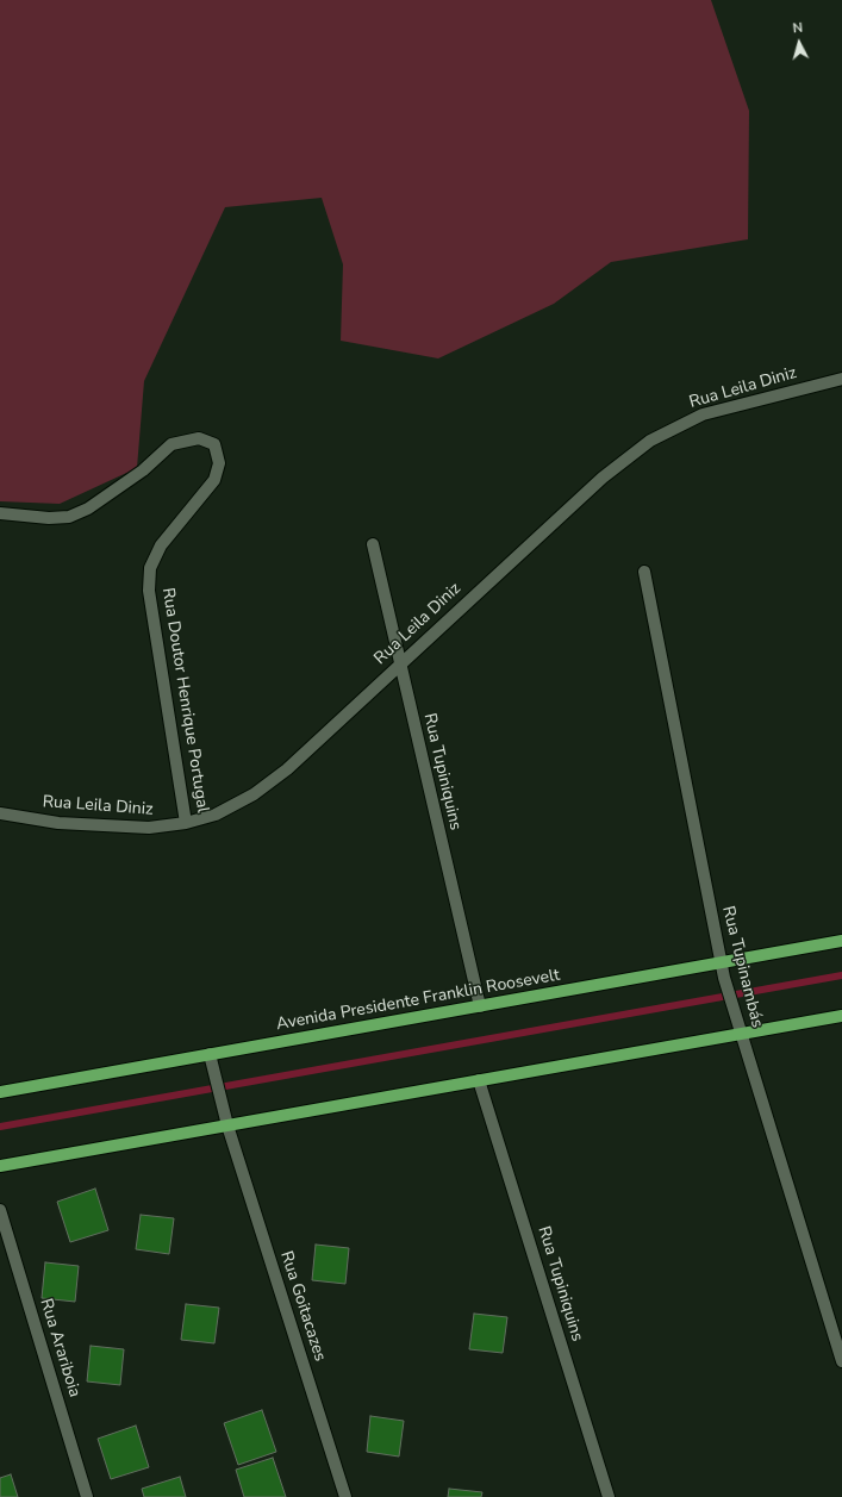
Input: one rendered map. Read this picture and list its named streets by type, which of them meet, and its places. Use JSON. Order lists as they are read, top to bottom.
{
  "streets": {
    "main road": ["Avenida Presidente Franklin Roosevelt"],
    "street": [
      "Rua Leila Diniz",
      "Rua Doutor Henrique Portugal",
      "Rua Tupiniquins",
      "Rua Tupinambás",
      "Rua Goitacazes",
      "Rua Arariboia"
    ]
  },
  "crossings": [
    ["Rua Leila Diniz", "Rua Doutor Henrique Portugal"],
    ["Rua Leila Diniz", "Rua Tupiniquins"],
    ["Rua Tupiniquins", "Avenida Presidente Franklin Roosevelt"],
    ["Rua Tupinambás", "Avenida Presidente Franklin Roosevelt"],
    ["Avenida Presidente Franklin Roosevelt", "Rua Goitacazes"]
  ],
  "north": "top"
}
